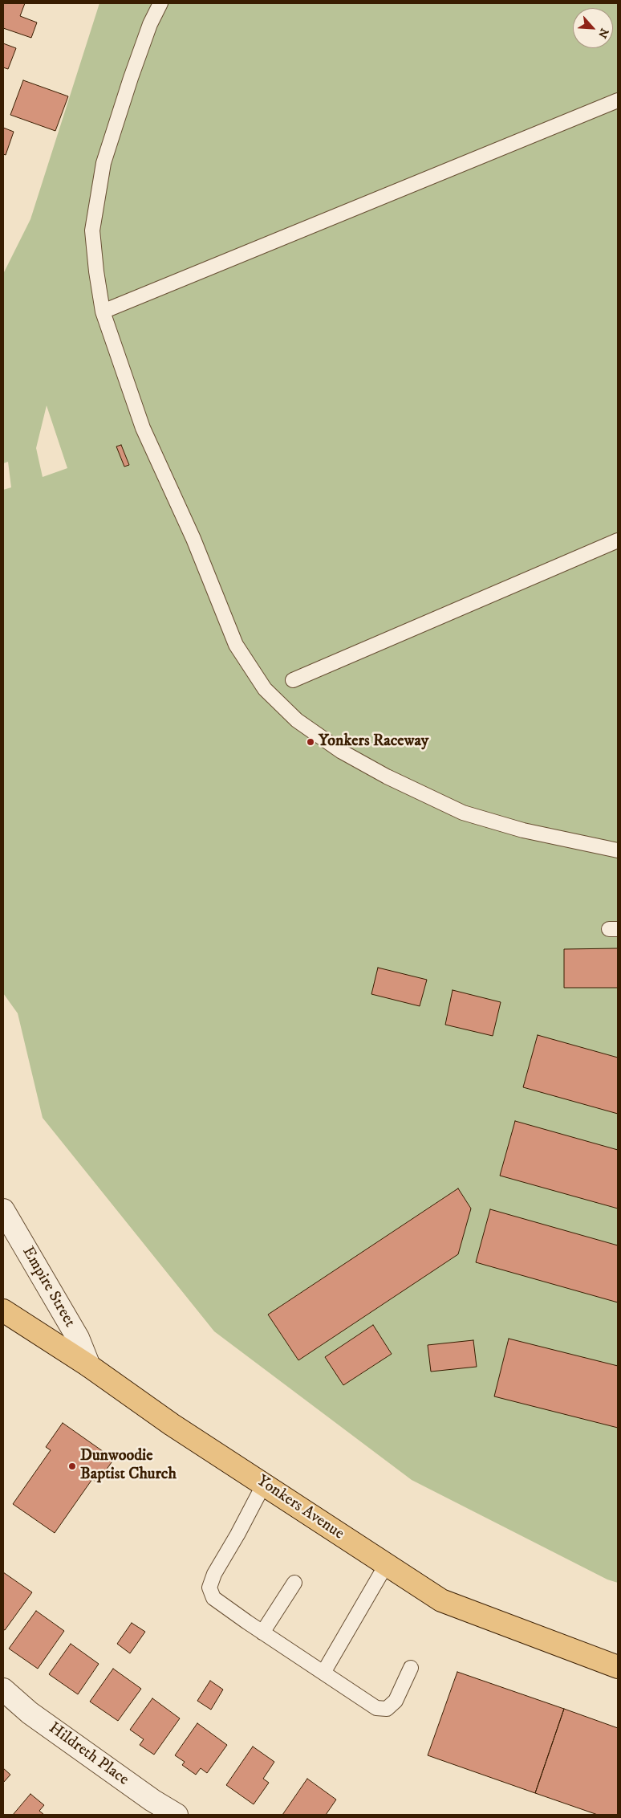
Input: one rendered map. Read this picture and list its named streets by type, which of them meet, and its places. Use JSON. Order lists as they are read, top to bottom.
{
  "streets": {
    "main road": ["Yonkers Avenue"],
    "street": ["Empire Street", "Hildreth Place"]
  },
  "crossings": [
    ["Empire Street", "Yonkers Avenue"]
  ],
  "places": ["Yonkers Raceway", "Dunwoodie Baptist Church"],
  "north": "bottom right"
}
